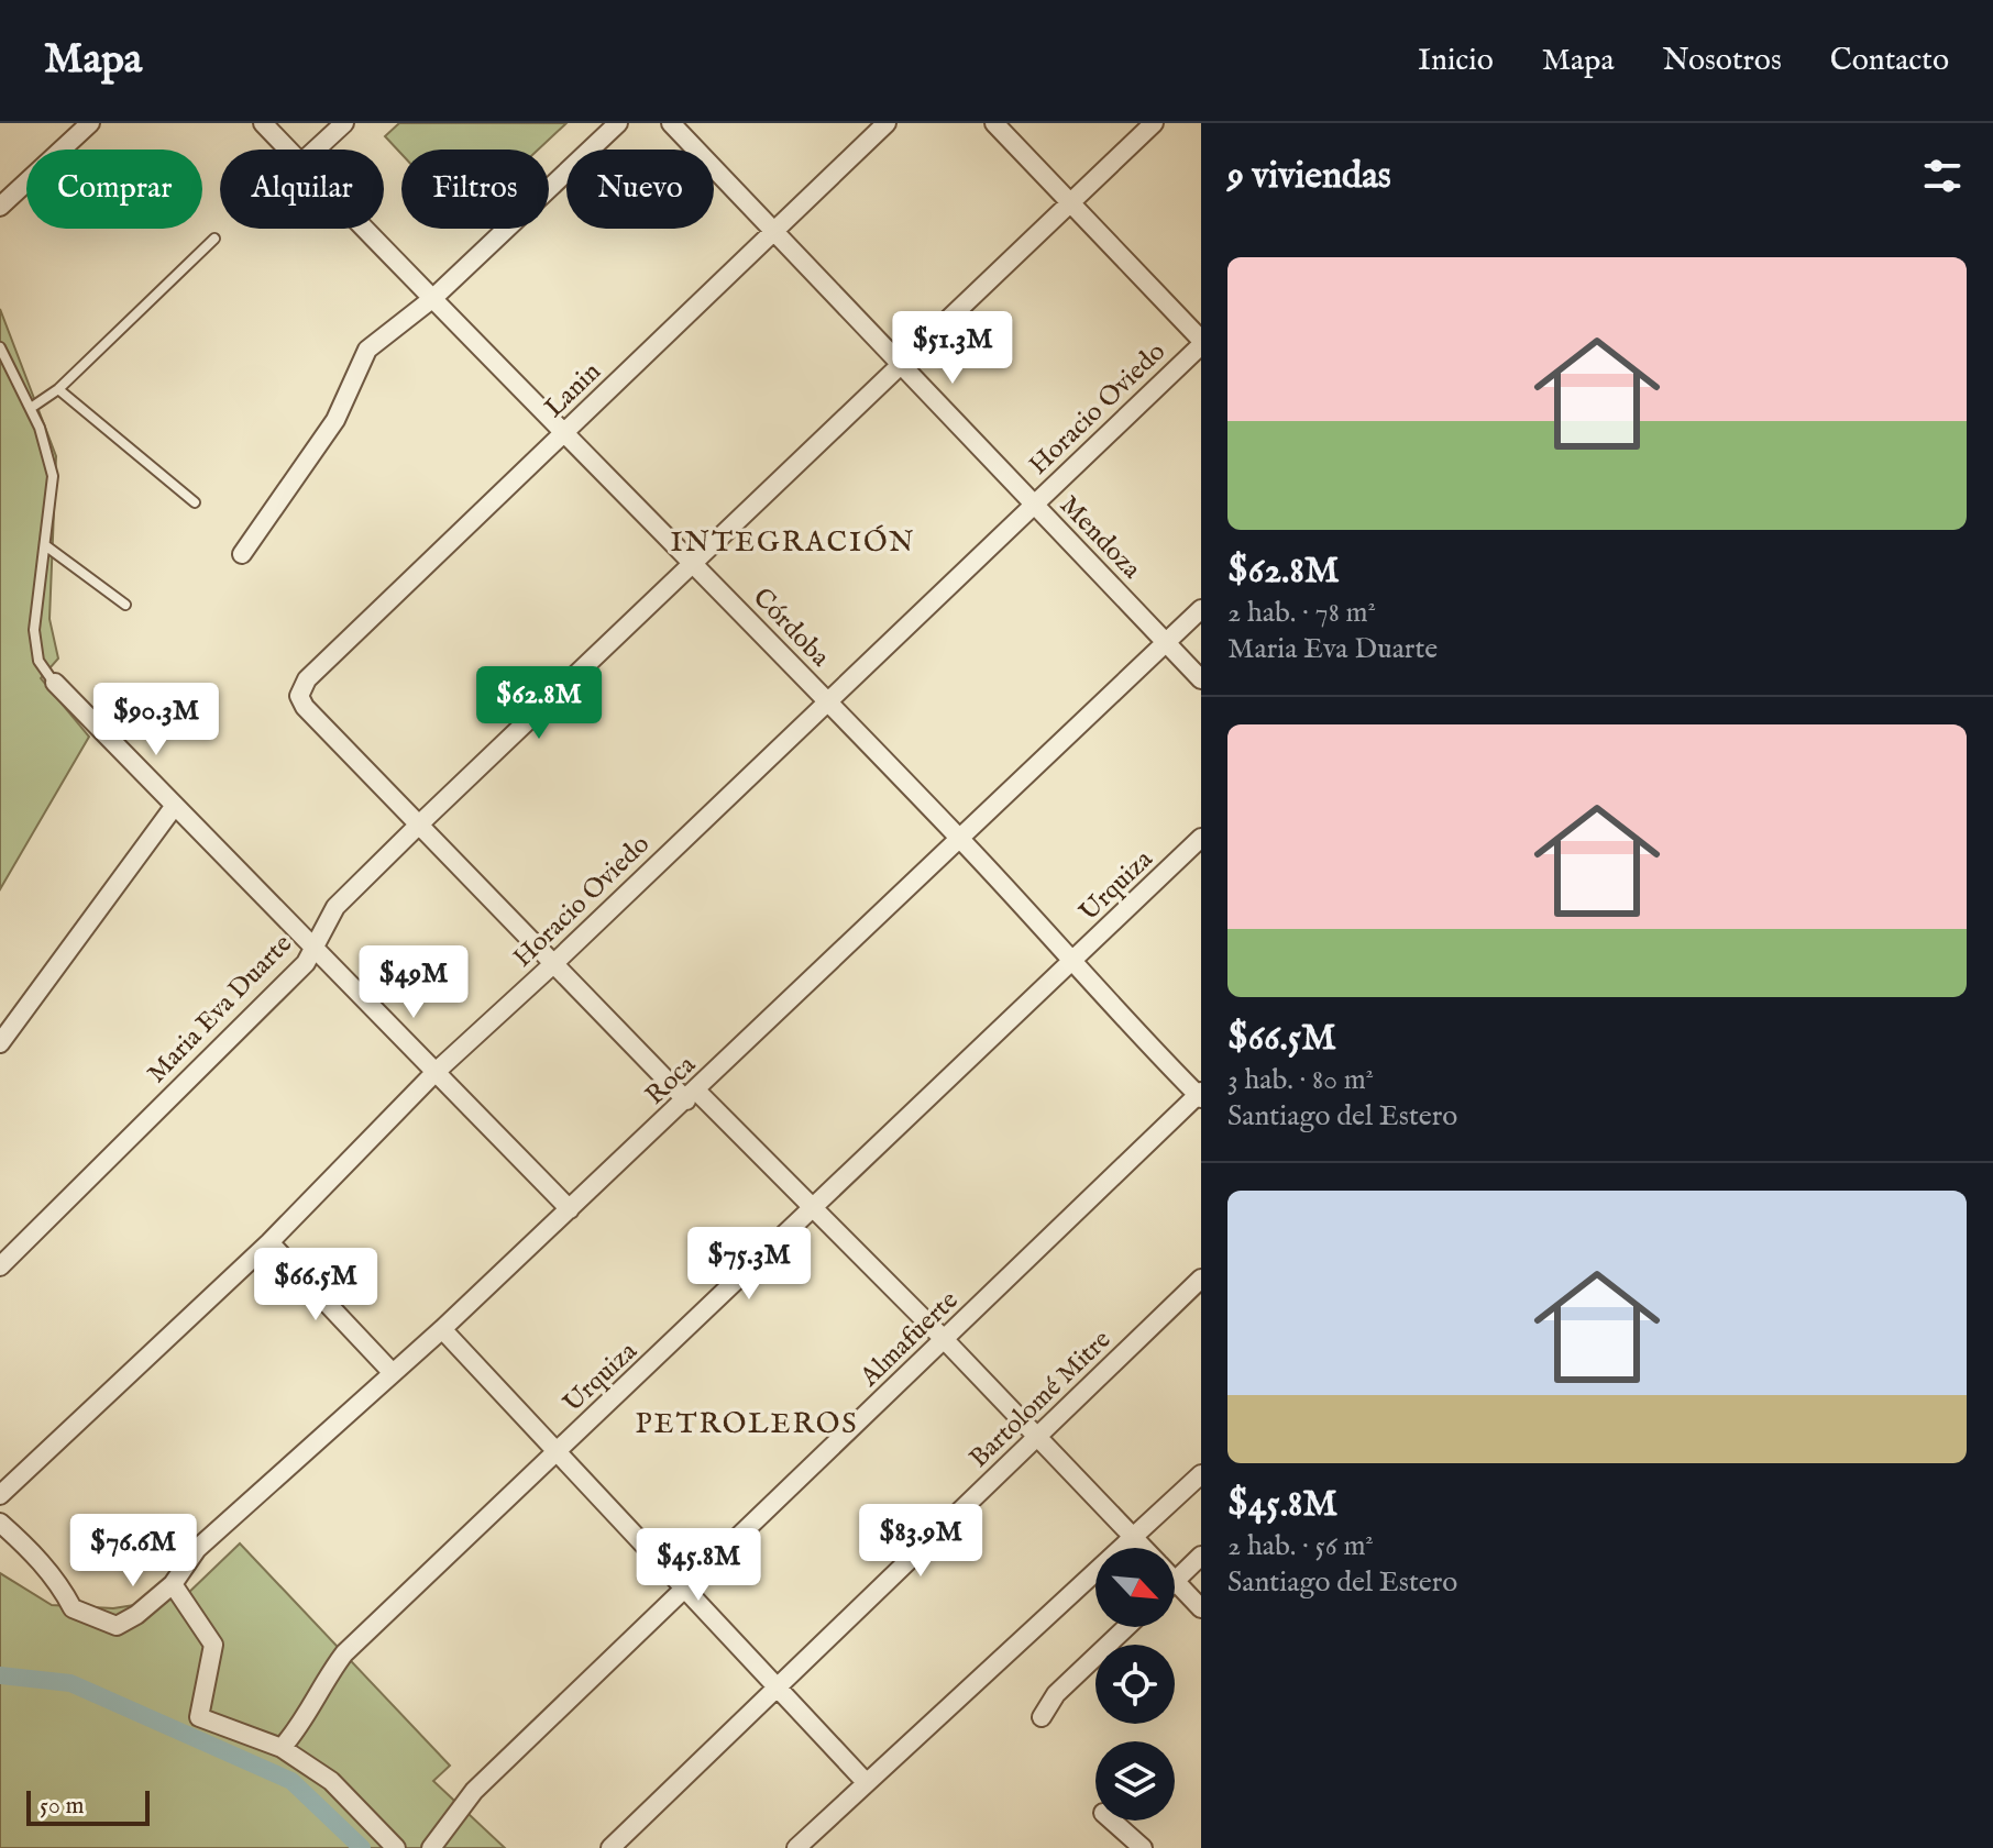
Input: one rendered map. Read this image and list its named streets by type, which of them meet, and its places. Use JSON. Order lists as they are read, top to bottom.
{
  "streets": {
    "street": [
      "Lanin",
      "Horacio Oviedo",
      "Mendoza",
      "Córdoba",
      "Urquiza",
      "Maria Eva Duarte",
      "Roca",
      "Almafuerte",
      "Bartolomé Mitre"
    ]
  },
  "crossings": [
    ["Lanin", "Mendoza"],
    ["Lanin", "Córdoba"],
    ["Lanin", "Maria Eva Duarte"],
    ["Horacio Oviedo", "Mendoza"],
    ["Horacio Oviedo", "Córdoba"],
    ["Mendoza", "Maria Eva Duarte"],
    ["Mendoza", "Roca"],
    ["Córdoba", "Urquiza"],
    ["Córdoba", "Maria Eva Duarte"],
    ["Córdoba", "Roca"],
    ["Córdoba", "Almafuerte"]
  ],
  "districts": ["INTEGRACIÓN", "PETROLEROS"],
  "scale_bar": "50 m",
  "north": "bottom right",
  "page": {
    "header": "Mapa",
    "nav": [
      "Inicio",
      "Mapa",
      "Nosotros",
      "Contacto"
    ],
    "heading": "9 viviendas",
    "chip": [
      "Comprar",
      "Alquilar",
      "Filtros",
      "Nuevo"
    ],
    "list": [
      {
        "name": "$62.8M",
        "note": "2 hab. · 78 m² · Maria Eva Duarte"
      },
      {
        "name": "$66.5M",
        "note": "3 hab. · 80 m² · Santiago del Estero"
      },
      {
        "name": "$45.8M",
        "note": "2 hab. · 56 m² · Santiago del Estero"
      }
    ],
    "price": [
      "$51.3M",
      "$62.8M",
      "$90.3M",
      "$49M",
      "$75.3M",
      "$66.5M",
      "$83.9M",
      "$76.6M",
      "$45.8M"
    ],
    "scale": "50 m"
  }
}
